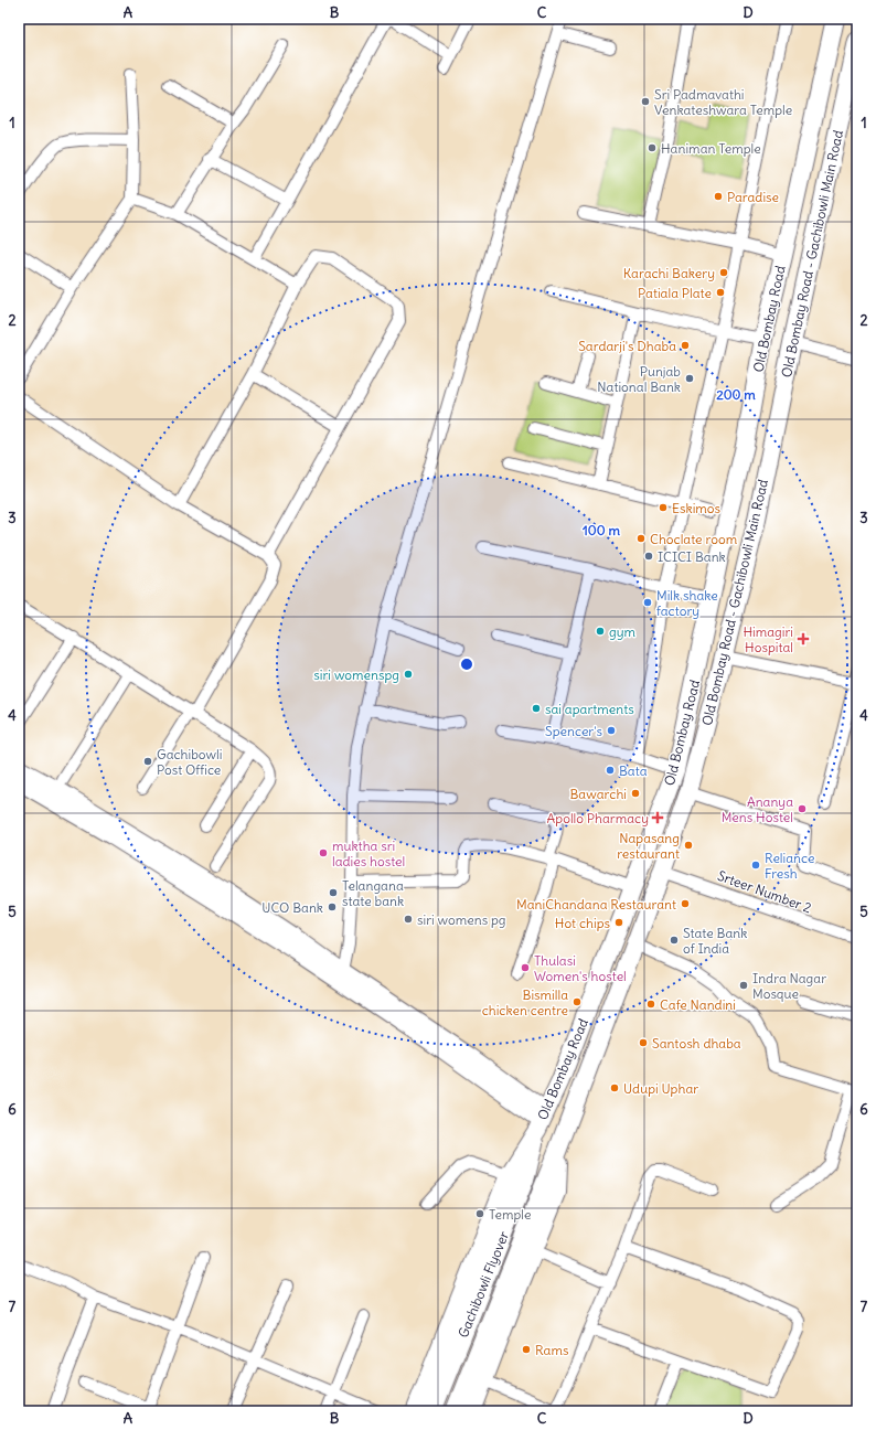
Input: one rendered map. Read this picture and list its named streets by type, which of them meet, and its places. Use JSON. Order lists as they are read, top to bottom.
{
  "streets": {
    "main road": ["Old Bombay Road - Gachibowli Main Road", "Old Bombay Road", "Gachibowli Flyover"],
    "street": ["Srteer Number 2"]
  },
  "crossings": [
    ["Old Bombay Road - Gachibowli Main Road", "Srteer Number 2"],
    ["Old Bombay Road - Gachibowli Main Road", "Gachibowli Flyover"],
    ["Old Bombay Road", "Gachibowli Flyover"]
  ],
  "places": {
    "other": [
      "Sri Padmavathi Venkateshwara Temple",
      "Haniman Temple",
      "Paradise",
      "Karachi Bakery",
      "Patiala Plate",
      "Sardarji's Dhaba",
      "Punjab National Bank",
      "Eskimos",
      "Choclate room",
      "ICICI Bank",
      "Milk shake factory",
      "gym",
      "siri womenspg",
      "sai apartments",
      "Spencer's",
      "Gachibowli Post Office",
      "Bata",
      "Bawarchi",
      "Ananya Mens Hostel",
      "Napasang restaurant",
      "muktha sri ladies hostel",
      "Reliance Fresh",
      "Telangana state bank",
      "ManiChandana Restaurant",
      "UCO Bank",
      "siri womens pg",
      "Hot chips",
      "State Bank of India",
      "Thulasi Women's hostel",
      "Indra Nagar Mosque",
      "Bismilla chicken centre",
      "Cafe Nandini",
      "Santosh dhaba",
      "Udupi Uphar",
      "Temple",
      "Rams"
    ],
    "health": ["Himagiri Hospital", "Apollo Pharmacy"]
  },
  "grid": {
    "columns": [
      "A",
      "B",
      "C",
      "D"
    ],
    "rows": [
      "1",
      "2",
      "3",
      "4",
      "5",
      "6",
      "7"
    ]
  },
  "rings": ["200 m", "100 m"]
}
